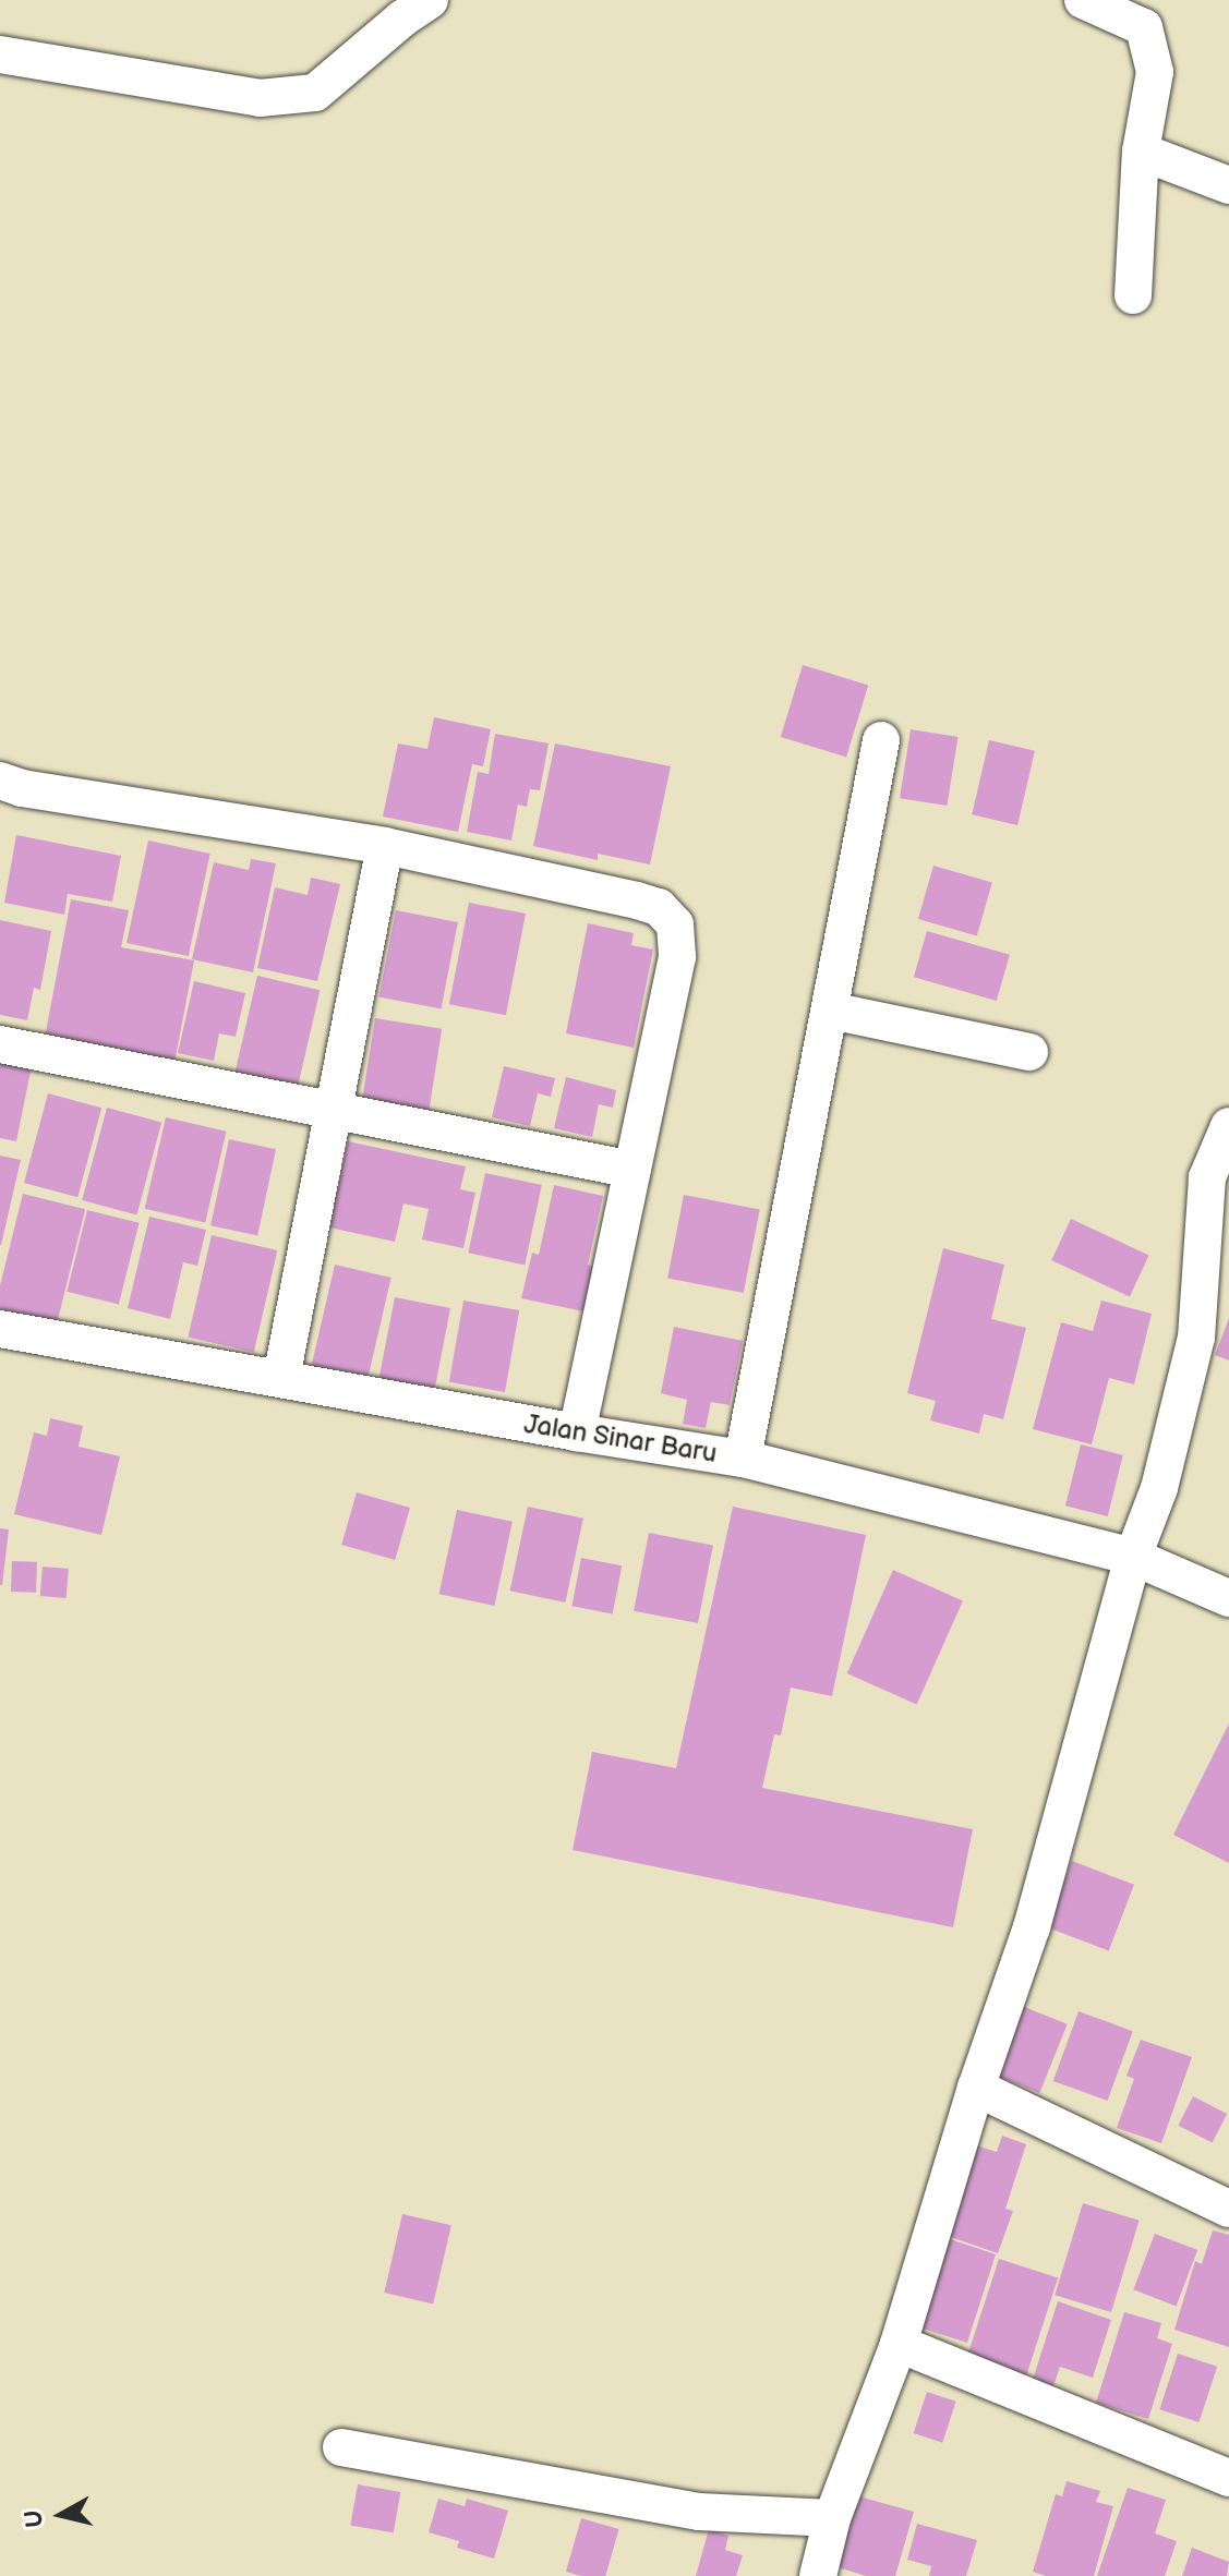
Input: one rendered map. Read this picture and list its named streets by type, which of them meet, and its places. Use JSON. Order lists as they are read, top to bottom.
{
  "streets": {
    "street": ["Jalan Sinar Baru"]
  },
  "north": "left"
}
